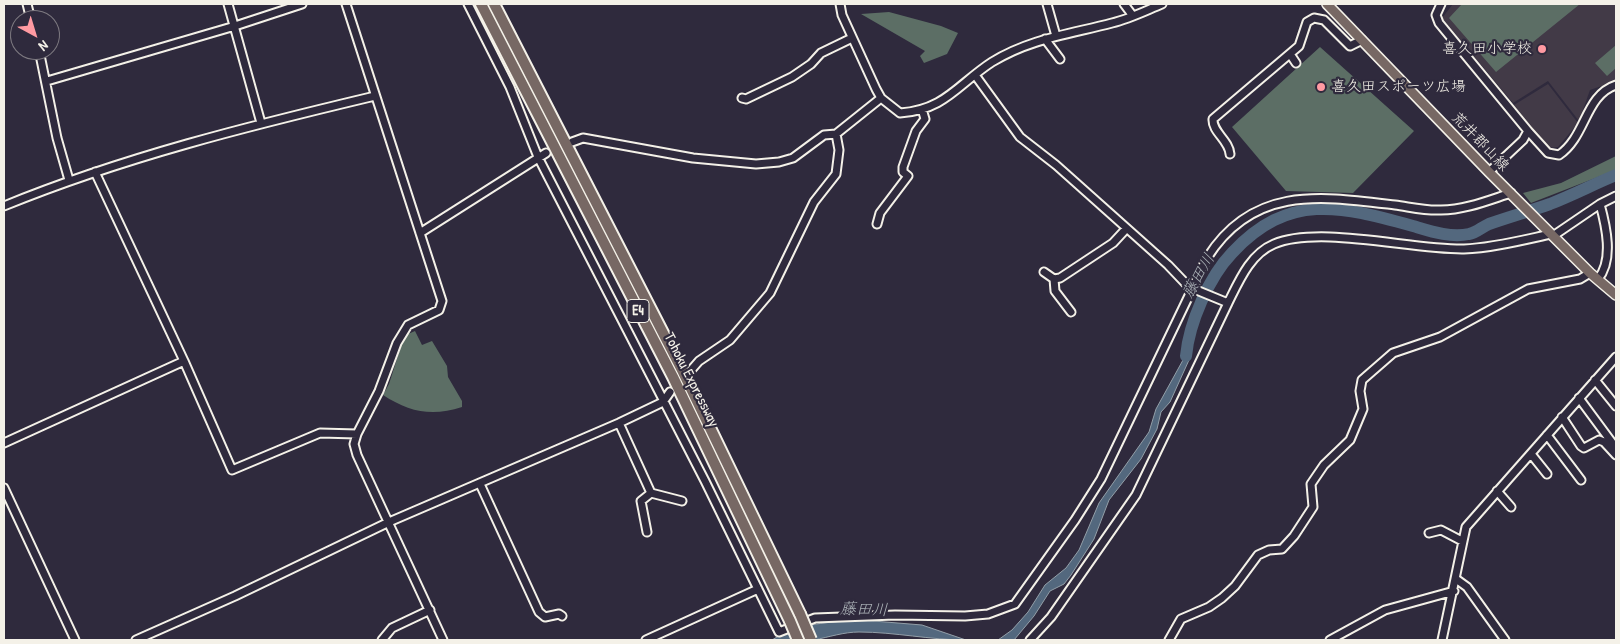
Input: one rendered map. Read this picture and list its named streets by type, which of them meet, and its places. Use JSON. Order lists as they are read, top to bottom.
{
  "streets": {
    "highway": ["E4", "Tohoku Expressway"],
    "main road": ["荒井郡山線"]
  },
  "water": ["藤田川"],
  "places": ["喜久田小学校", "喜久田スポーツ広場"],
  "north": "bottom right"
}
